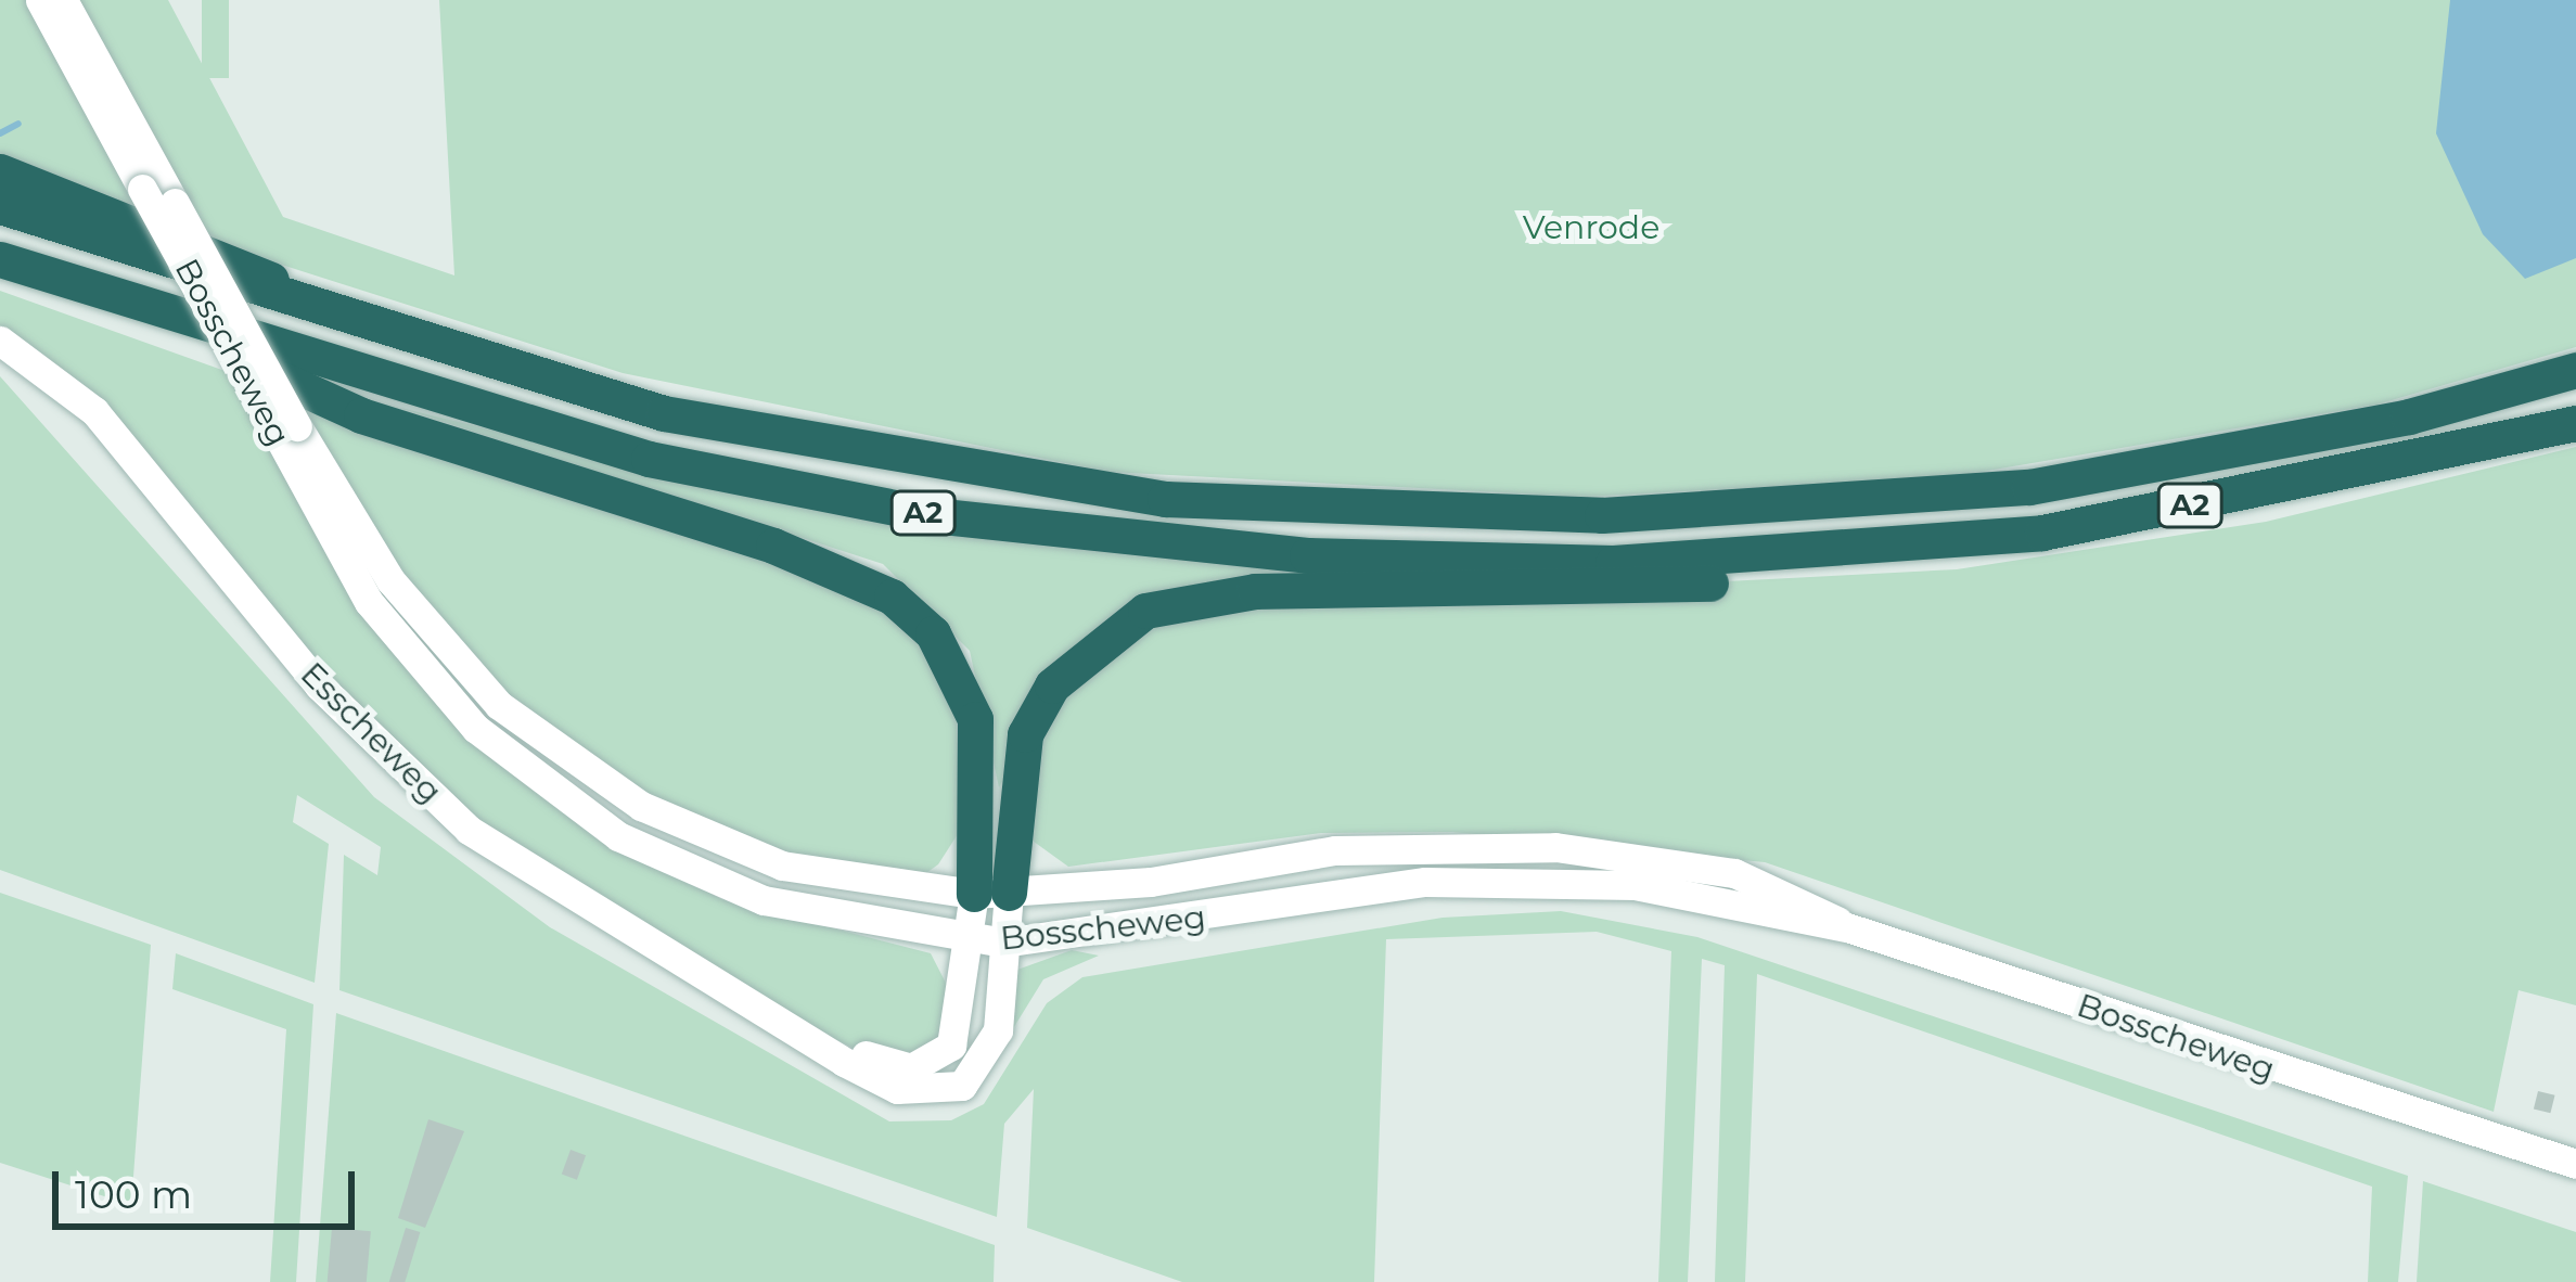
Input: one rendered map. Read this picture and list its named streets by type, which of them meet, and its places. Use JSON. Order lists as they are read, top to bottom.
{
  "streets": {
    "highway": ["A2"],
    "main road": ["Bosscheweg", "Esscheweg"]
  },
  "crossings": [
    ["Bosscheweg", "A2"],
    ["Bosscheweg", "Esscheweg"],
    ["A2", "Esscheweg"]
  ],
  "parks": ["Venrode"],
  "scale_bar": "100 m"
}
